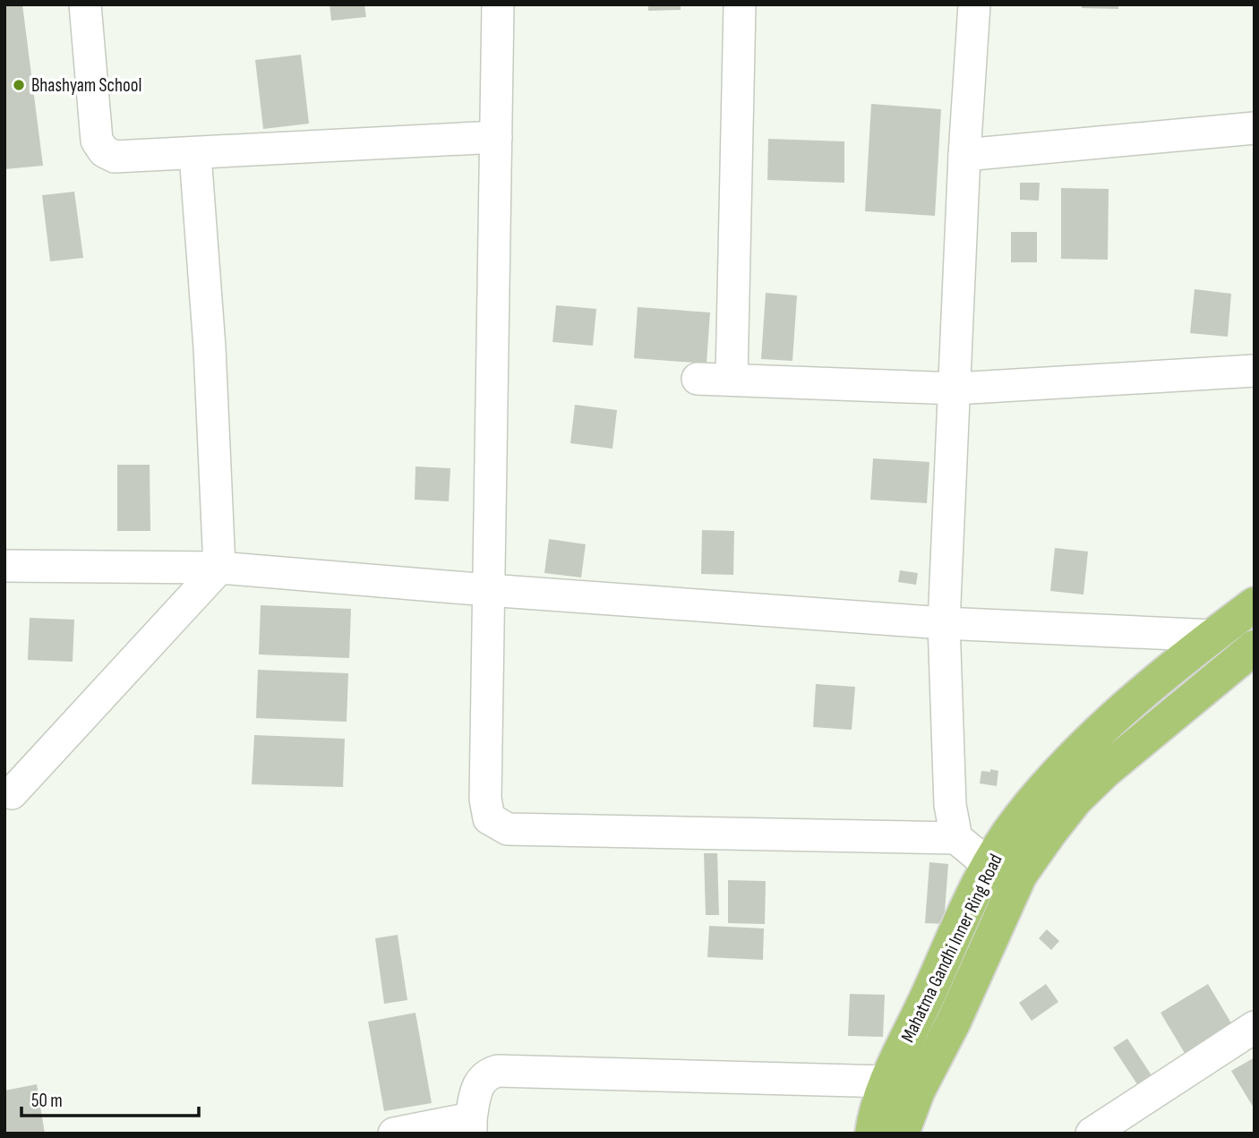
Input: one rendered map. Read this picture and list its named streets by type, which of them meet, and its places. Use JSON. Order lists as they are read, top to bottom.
{
  "streets": {
    "main road": ["Mahatma Gandhi Inner Ring Road"]
  },
  "places": ["Bhashyam School"],
  "scale_bar": "50 m"
}
